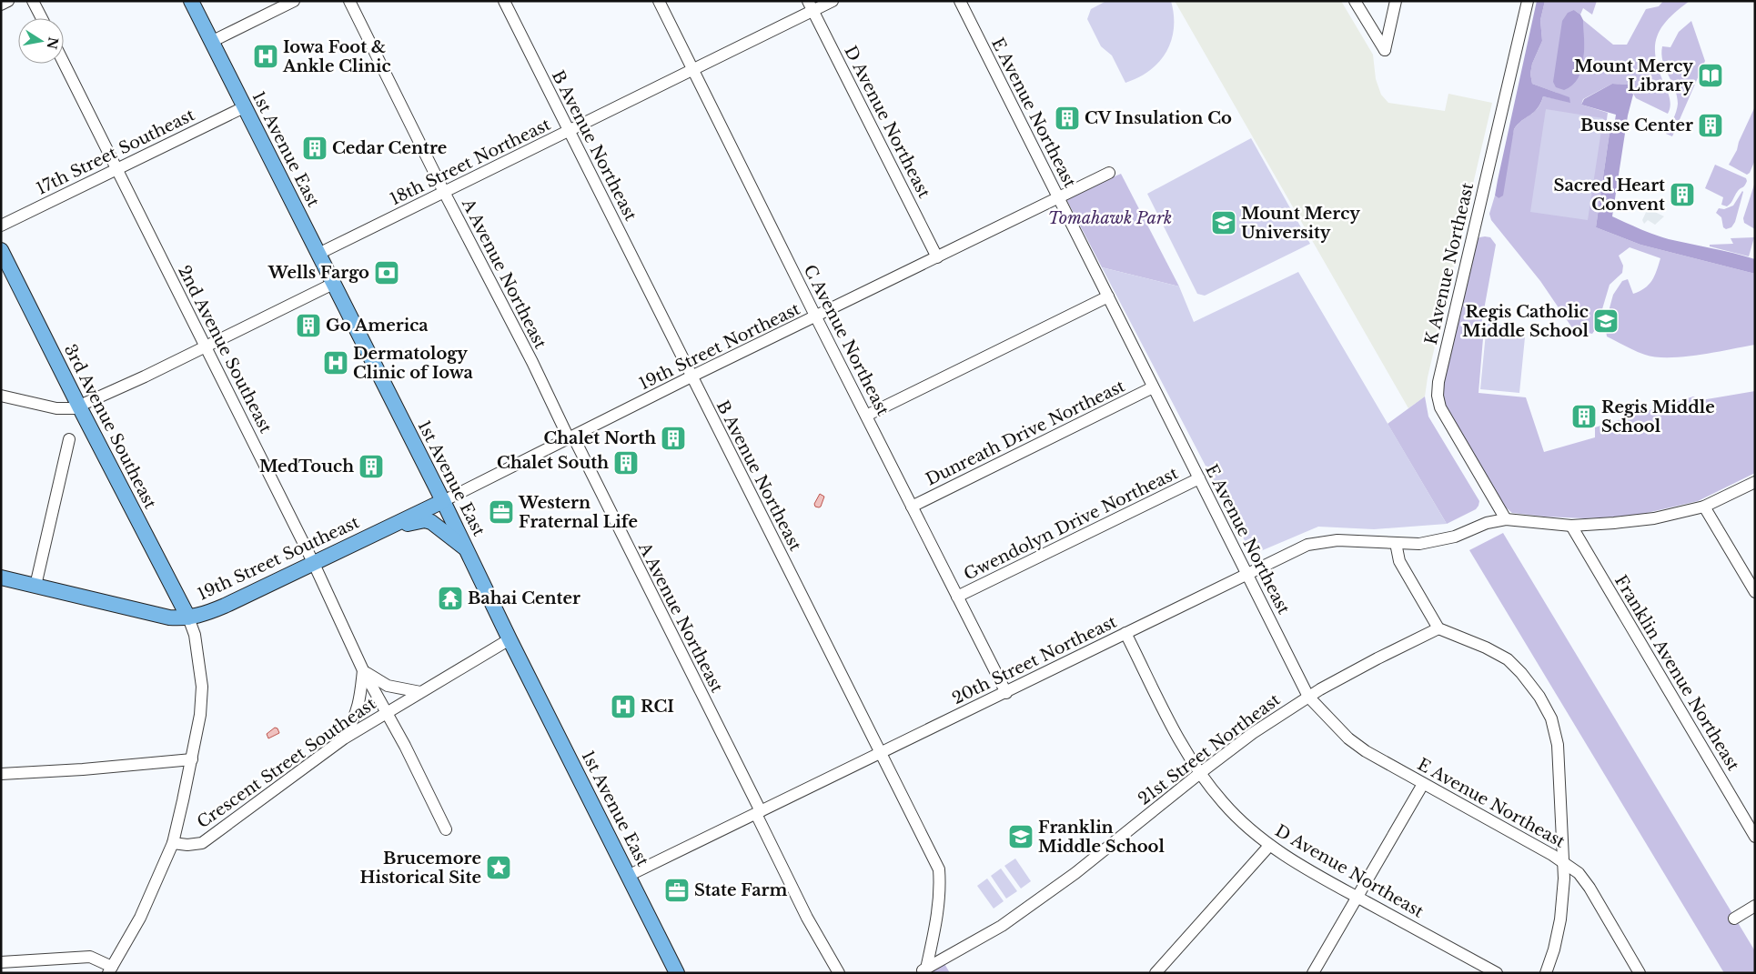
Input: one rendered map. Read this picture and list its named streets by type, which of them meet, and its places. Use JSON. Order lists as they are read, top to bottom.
{
  "streets": {
    "main road": ["1st Avenue East", "3rd Avenue Southeast", "19th Street Southeast"],
    "street": [
      "E Avenue Northeast",
      "D Avenue Northeast",
      "B Avenue Northeast",
      "17th Street Southeast",
      "18th Street Northeast",
      "K Avenue Northeast",
      "A Avenue Northeast",
      "C Avenue Northeast",
      "19th Street Northeast",
      "2nd Avenue Southeast",
      "Dunreath Drive Northeast",
      "Gwendolyn Drive Northeast",
      "20th Street Northeast",
      "Franklin Avenue Northeast",
      "21st Street Northeast",
      "Crescent Street Southeast"
    ]
  },
  "crossings": [
    ["E Avenue Northeast", "19th Street Northeast"],
    ["E Avenue Northeast", "Dunreath Drive Northeast"],
    ["E Avenue Northeast", "Gwendolyn Drive Northeast"],
    ["E Avenue Northeast", "20th Street Northeast"],
    ["E Avenue Northeast", "21st Street Northeast"],
    ["D Avenue Northeast", "18th Street Northeast"],
    ["D Avenue Northeast", "19th Street Northeast"],
    ["D Avenue Northeast", "20th Street Northeast"],
    ["D Avenue Northeast", "21st Street Northeast"],
    ["B Avenue Northeast", "18th Street Northeast"],
    ["B Avenue Northeast", "19th Street Northeast"],
    ["B Avenue Northeast", "20th Street Northeast"],
    ["B Avenue Northeast", "21st Street Northeast"],
    ["1st Avenue East", "17th Street Southeast"],
    ["1st Avenue East", "18th Street Northeast"],
    ["1st Avenue East", "19th Street Northeast"],
    ["1st Avenue East", "19th Street Southeast"],
    ["1st Avenue East", "20th Street Northeast"],
    ["1st Avenue East", "Crescent Street Southeast"],
    ["17th Street Southeast", "2nd Avenue Southeast"],
    ["18th Street Northeast", "A Avenue Northeast"],
    ["18th Street Northeast", "C Avenue Northeast"],
    ["K Avenue Northeast", "20th Street Northeast"],
    ["A Avenue Northeast", "19th Street Northeast"],
    ["A Avenue Northeast", "20th Street Northeast"],
    ["C Avenue Northeast", "19th Street Northeast"],
    ["C Avenue Northeast", "Dunreath Drive Northeast"],
    ["C Avenue Northeast", "Gwendolyn Drive Northeast"],
    ["C Avenue Northeast", "20th Street Northeast"],
    ["19th Street Northeast", "19th Street Southeast"],
    ["2nd Avenue Southeast", "19th Street Southeast"],
    ["2nd Avenue Southeast", "Crescent Street Southeast"],
    ["3rd Avenue Southeast", "19th Street Southeast"],
    ["20th Street Northeast", "Franklin Avenue Northeast"]
  ],
  "parks": ["Tomahawk Park"],
  "places": {
    "hospital": ["Iowa Foot & Ankle Clinic", "Dermatology Clinic of Iowa", "RCI"],
    "library": ["Mount Mercy Library"],
    "building": [
      "CV Insulation Co",
      "Busse Center",
      "Cedar Centre",
      "Sacred Heart Convent",
      "Go America",
      "Regis Middle School",
      "Chalet North",
      "Chalet South",
      "MedTouch"
    ],
    "school or university": ["Mount Mercy University", "Regis Catholic Middle School", "Franklin Middle School"],
    "bank": ["Wells Fargo"],
    "office": ["Western Fraternal Life", "State Farm"],
    "temple": ["Bahai Center"],
    "place": ["Brucemore Historical Site"]
  },
  "north": "right"
}
